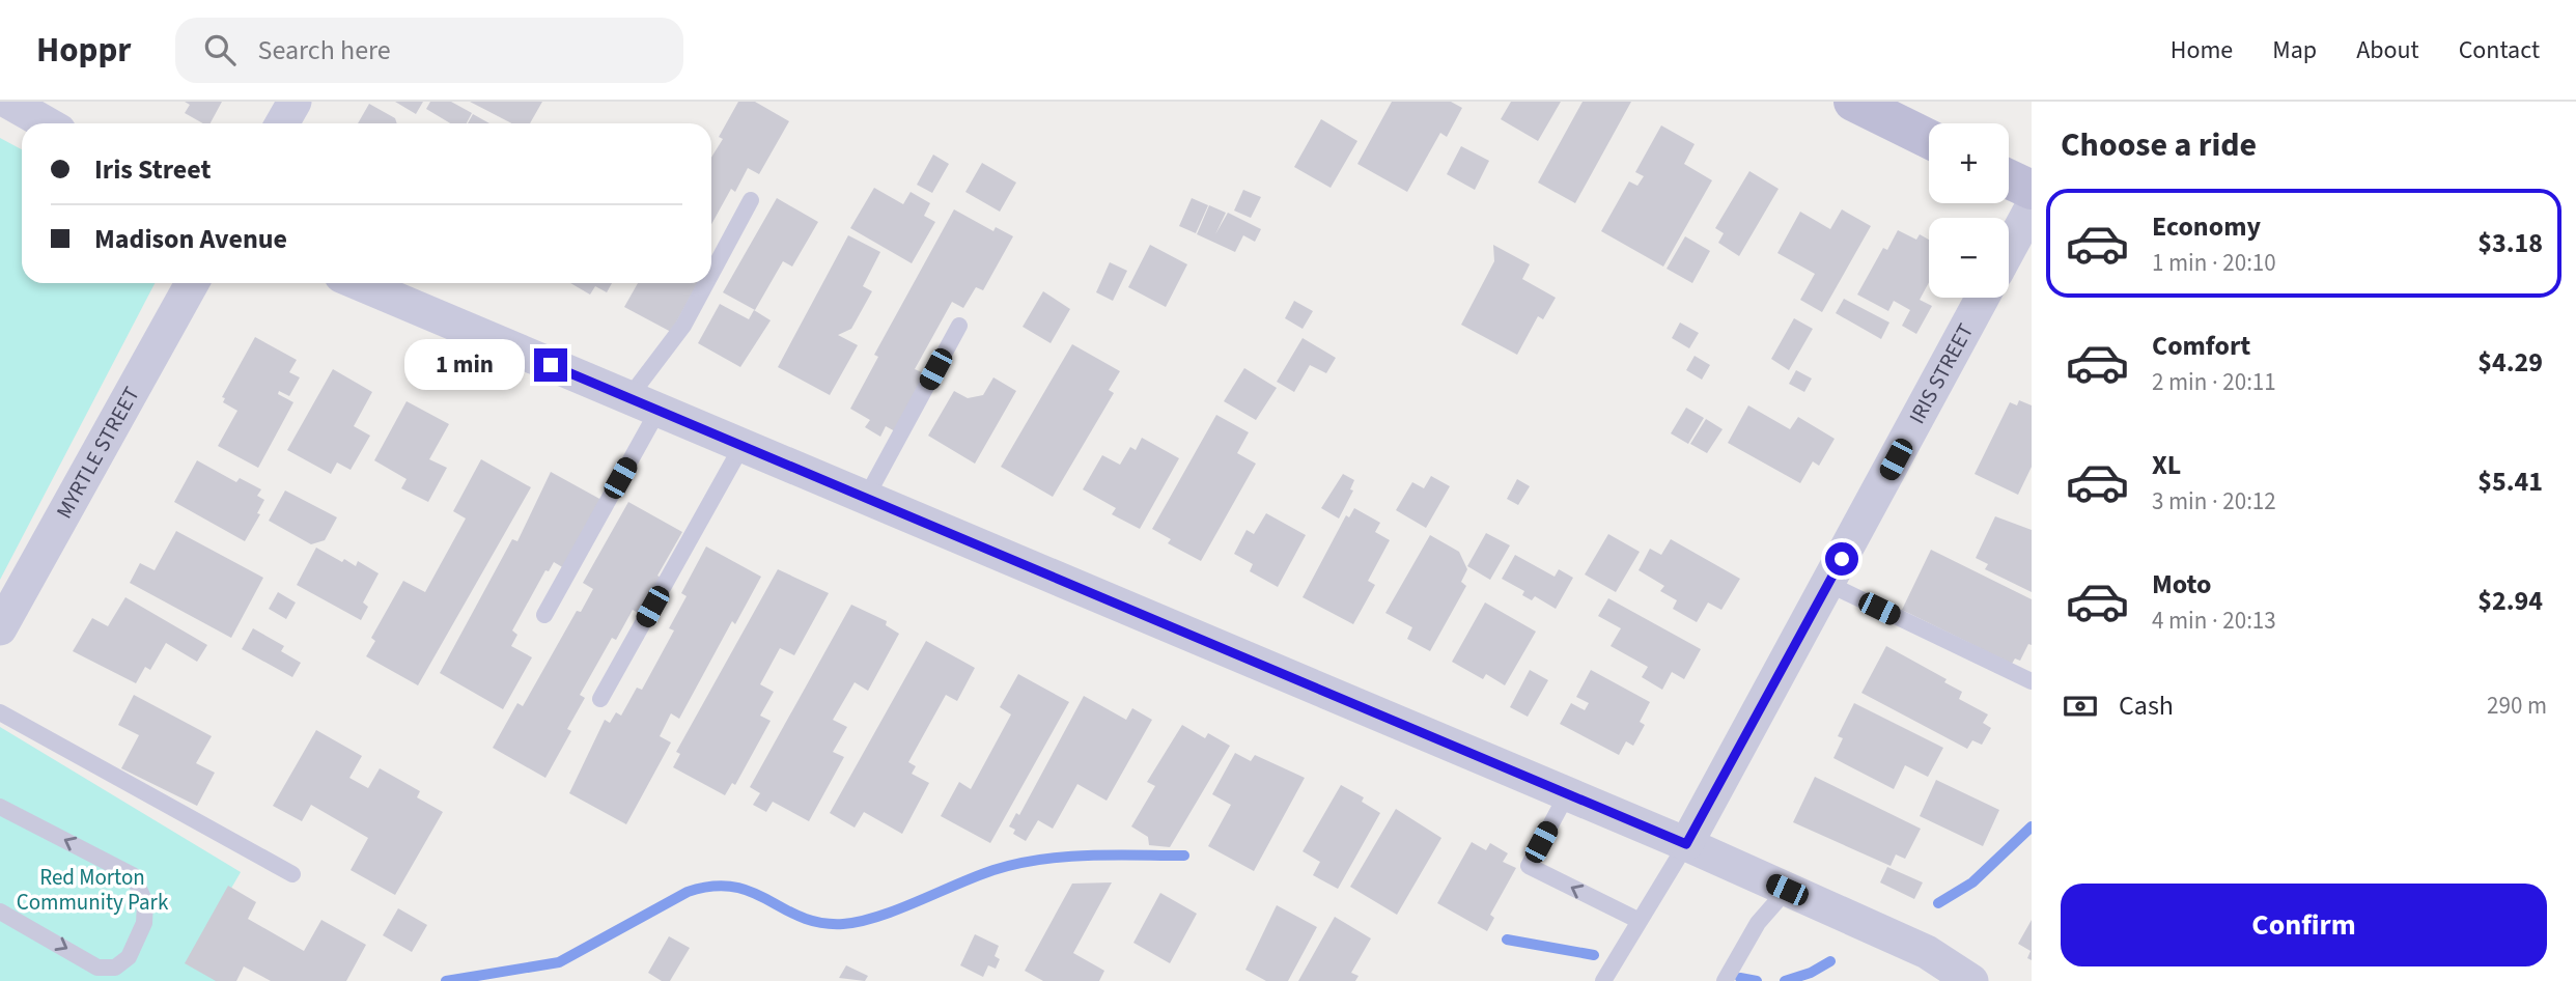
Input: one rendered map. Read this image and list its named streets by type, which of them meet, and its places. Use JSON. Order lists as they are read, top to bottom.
{
  "streets": {
    "street": ["IRIS STREET", "MYRTLE STREET"]
  },
  "parks": ["Red Morton Community Park"],
  "page": {
    "header": "Hoppr",
    "search": "Search here",
    "nav": [
      "Home",
      "Map",
      "About",
      "Contact"
    ],
    "heading": "Choose a ride",
    "map_buttons": ["+", "−"],
    "banner": ["Iris Street", "Madison Avenue"],
    "list": [
      {
        "name": "Economy",
        "note": "1 min · 20:10",
        "value": "$3.18"
      },
      {
        "name": "Comfort",
        "note": "2 min · 20:11",
        "value": "$4.29"
      },
      {
        "name": "XL",
        "note": "3 min · 20:12",
        "value": "$5.41"
      },
      {
        "name": "Moto",
        "note": "4 min · 20:13",
        "value": "$2.94"
      }
    ],
    "bubble": "1 min",
    "pay": ["Cash", "290 m"],
    "buttons": "Confirm"
  }
}
